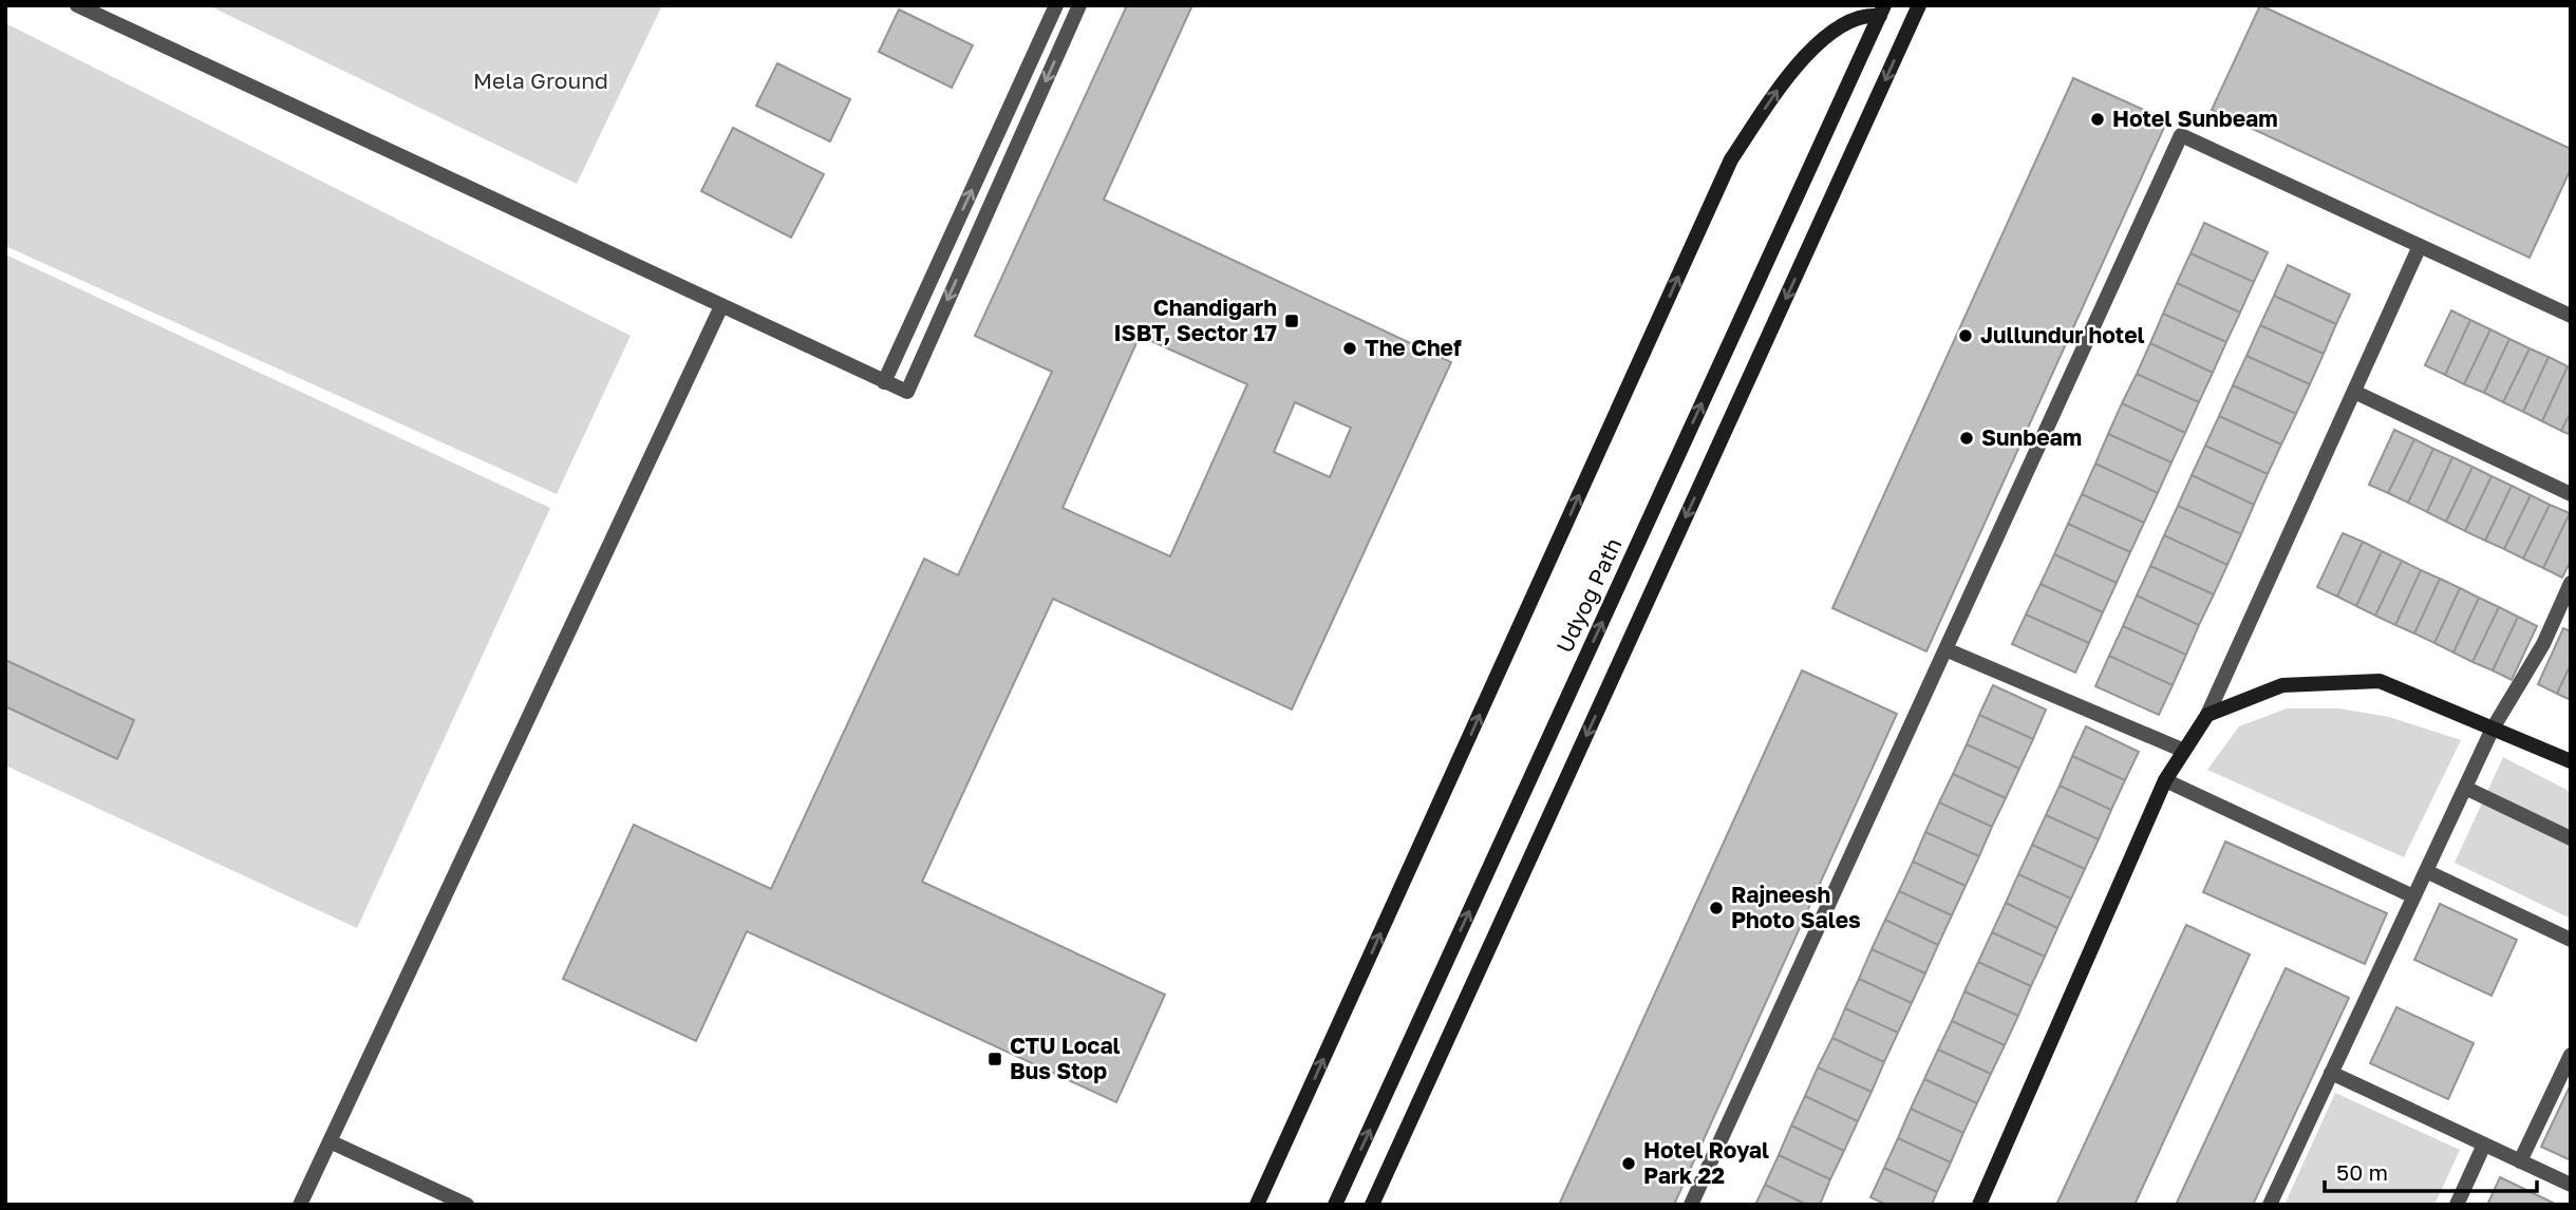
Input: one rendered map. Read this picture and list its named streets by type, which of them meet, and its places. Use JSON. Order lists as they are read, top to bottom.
{
  "streets": {
    "main road": ["Udyog Path"]
  },
  "parks": ["Mela Ground"],
  "places": {
    "other": [
      "Hotel Sunbeam",
      "Jullundur hotel",
      "The Chef",
      "Sunbeam",
      "Rajneesh Photo Sales",
      "Hotel Royal Park 22"
    ],
    "transit": ["Chandigarh ISBT, Sector 17", "CTU Local Bus Stop"]
  },
  "scale_bar": "50 m"
}
